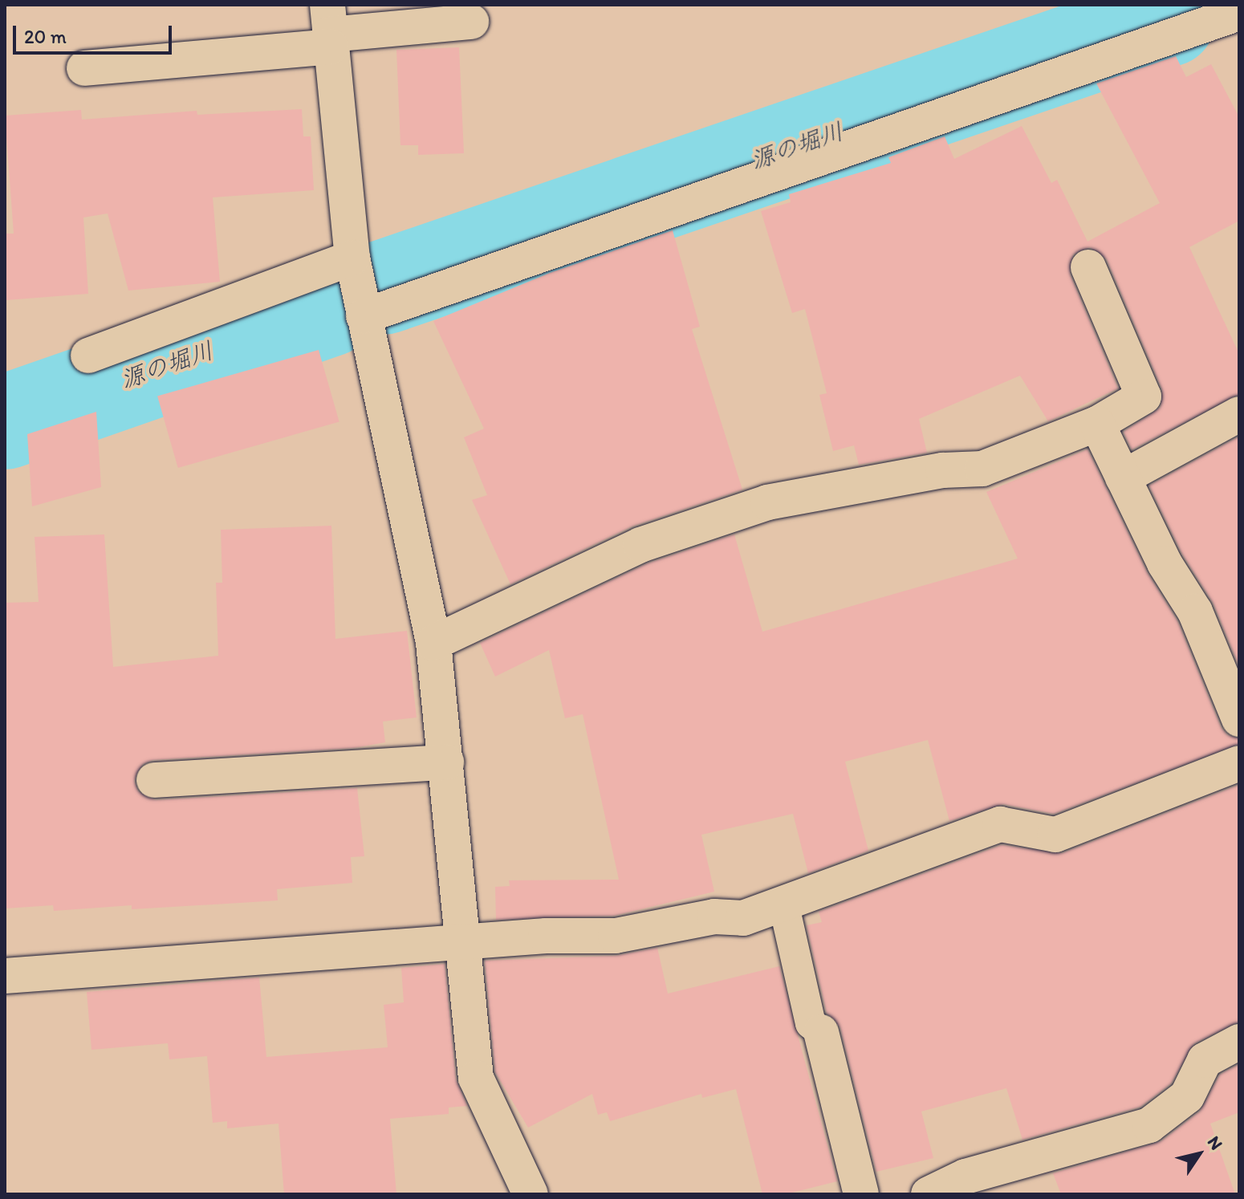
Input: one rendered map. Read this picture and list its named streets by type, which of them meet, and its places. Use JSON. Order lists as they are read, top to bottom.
{
  "water": ["源の堀川"],
  "scale_bar": "20 m",
  "north": "top right"
}
